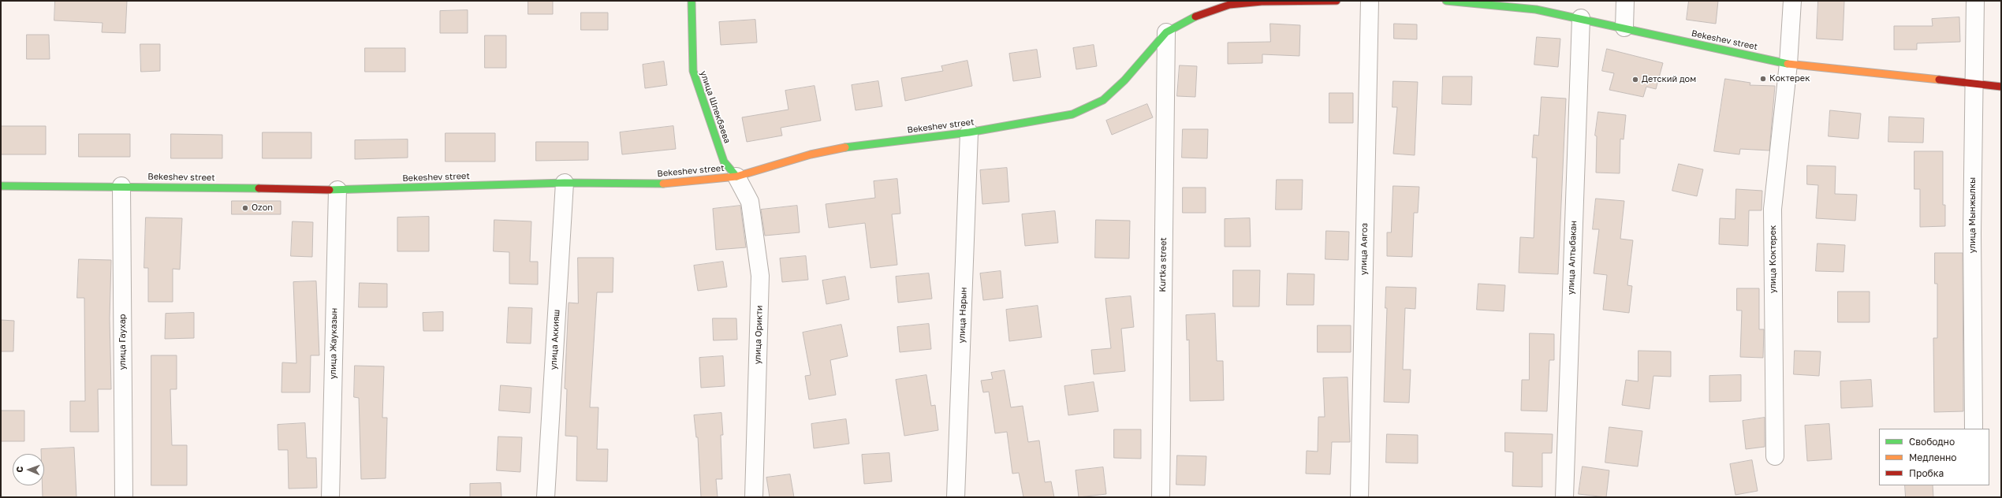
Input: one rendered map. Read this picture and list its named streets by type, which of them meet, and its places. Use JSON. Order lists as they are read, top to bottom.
{
  "streets": {
    "main road": ["Bekeshev street", "улица Шпекбаева"],
    "street": [
      "улица Мынжылкы",
      "улица Аягоз",
      "улица Алтыбакан",
      "улица Коктерек",
      "Kurtka street",
      "улица Нарын",
      "улица Орикти",
      "улица Аккияш",
      "улица Гаухар",
      "улица Жауказын"
    ]
  },
  "crossings": [
    ["Bekeshev street", "улица Шпекбаева"],
    ["Bekeshev street", "улица Мынжылкы"],
    ["Bekeshev street", "улица Алтыбакан"],
    ["Bekeshev street", "улица Коктерек"],
    ["Bekeshev street", "Kurtka street"],
    ["Bekeshev street", "улица Нарын"],
    ["Bekeshev street", "улица Орикти"],
    ["Bekeshev street", "улица Аккияш"],
    ["Bekeshev street", "улица Гаухар"],
    ["Bekeshev street", "улица Жауказын"],
    ["улица Шпекбаева", "улица Орикти"]
  ],
  "places": ["Коктерек", "Детский дом", "Ozon"],
  "legend": ["Свободно", "Медленно", "Пробка"],
  "north": "left"
}
